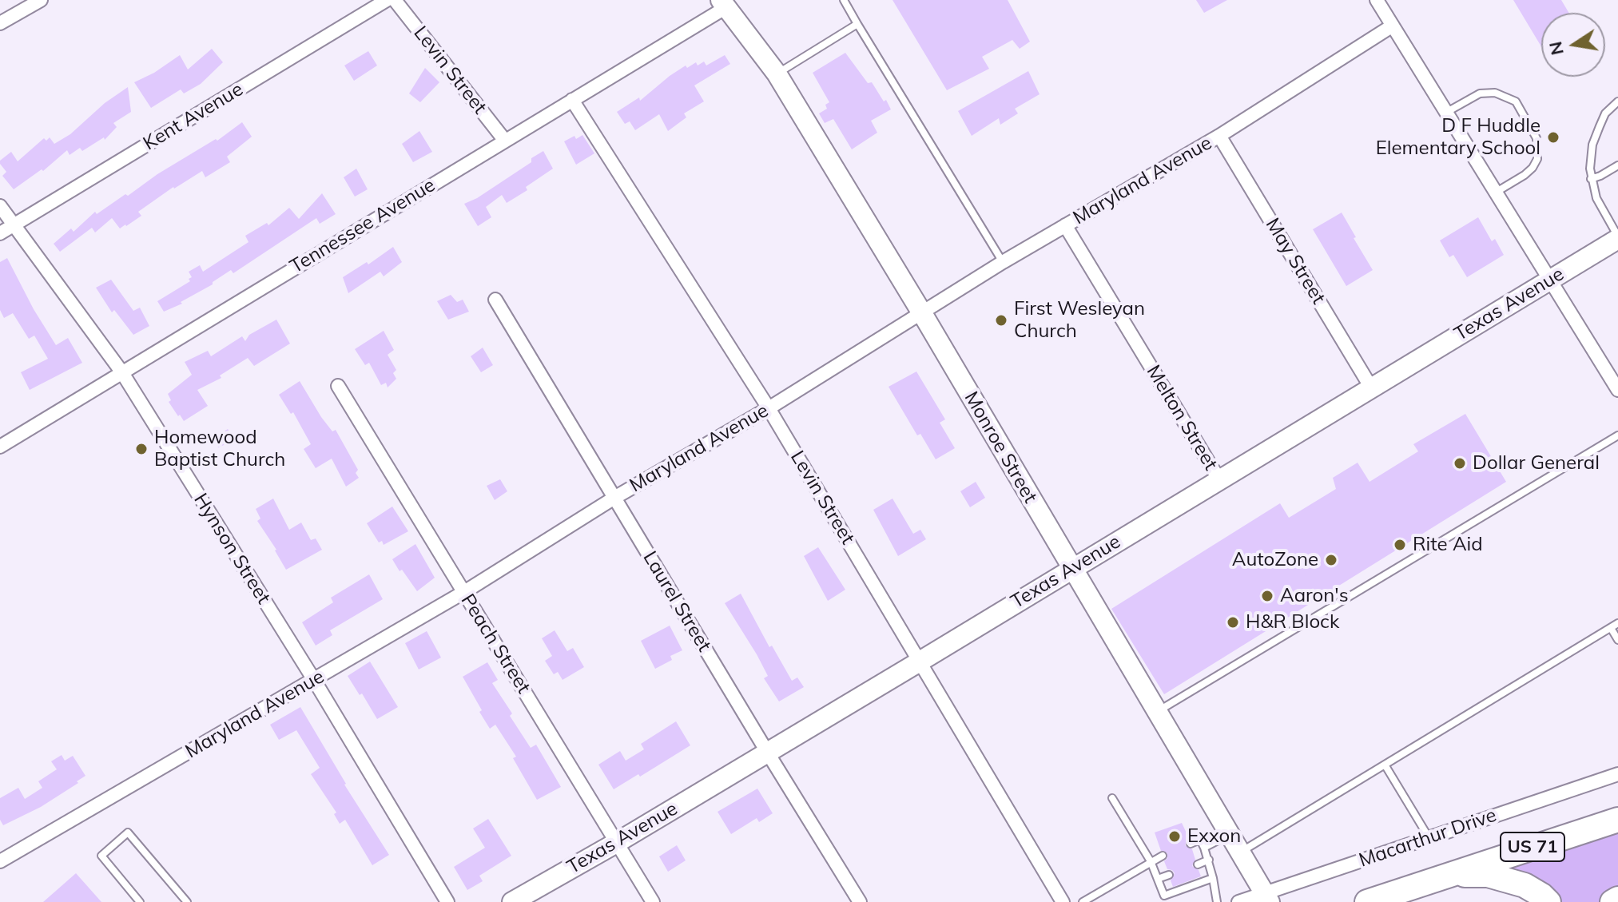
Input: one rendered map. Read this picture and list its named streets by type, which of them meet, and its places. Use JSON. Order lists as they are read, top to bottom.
{
  "streets": {
    "highway": ["US 71"],
    "street": [
      "Levin Street",
      "Kent Avenue",
      "Maryland Avenue",
      "Tennessee Avenue",
      "May Street",
      "Texas Avenue",
      "Melton Street",
      "Monroe Street",
      "Hynson Street",
      "Laurel Street",
      "Peach Street",
      "Macarthur Drive"
    ]
  },
  "crossings": [
    ["Levin Street", "Maryland Avenue"],
    ["Levin Street", "Tennessee Avenue"],
    ["Levin Street", "Texas Avenue"],
    ["Kent Avenue", "Hynson Street"],
    ["Maryland Avenue", "May Street"],
    ["Maryland Avenue", "Melton Street"],
    ["Maryland Avenue", "Monroe Street"],
    ["Maryland Avenue", "Hynson Street"],
    ["Maryland Avenue", "Laurel Street"],
    ["Maryland Avenue", "Peach Street"],
    ["Tennessee Avenue", "Monroe Street"],
    ["Tennessee Avenue", "Hynson Street"],
    ["May Street", "Texas Avenue"],
    ["Texas Avenue", "Melton Street"],
    ["Texas Avenue", "Monroe Street"],
    ["Texas Avenue", "Laurel Street"],
    ["Texas Avenue", "Peach Street"],
    ["Monroe Street", "Macarthur Drive"]
  ],
  "places": [
    "D F Huddle Elementary School",
    "First Wesleyan Church",
    "Homewood Baptist Church",
    "Dollar General",
    "Rite Aid",
    "AutoZone",
    "Aaron's",
    "H&R Block",
    "Exxon"
  ],
  "north": "left"
}
